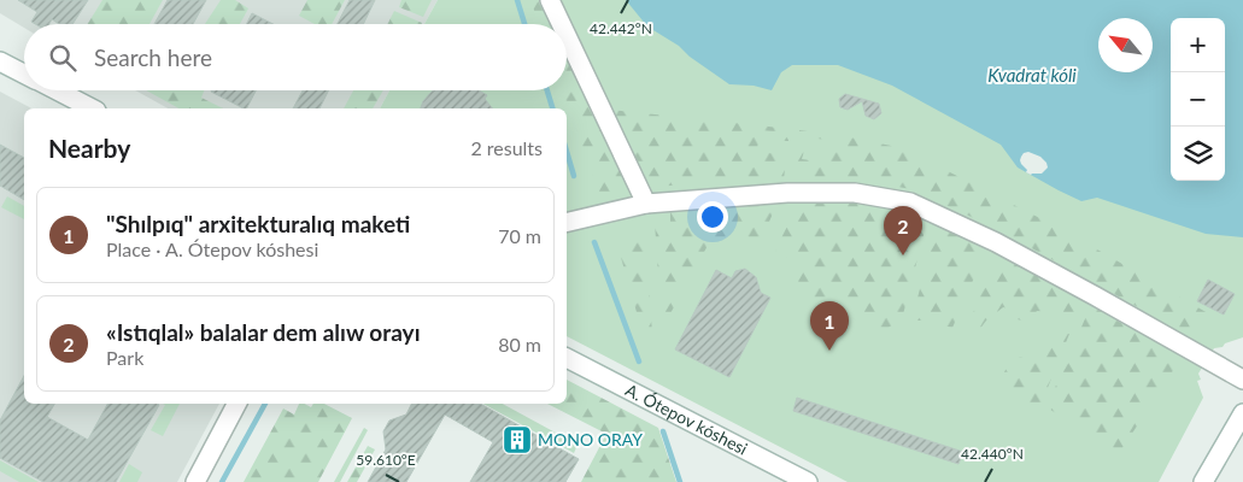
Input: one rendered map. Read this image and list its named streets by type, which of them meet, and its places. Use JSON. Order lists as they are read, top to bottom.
{
  "streets": {
    "street": ["A. Ótepov kóshesi"]
  },
  "water": ["Kvadrat kóli"],
  "places": {
    "building": ["MONO ORAY"]
  },
  "north": "top left",
  "page": {
    "map_buttons": ["+", "−"],
    "search": "Search here",
    "heading": ["Nearby", "2 results"],
    "list": [
      {
        "mark": "1",
        "name": "\"Shılpıq\" arxitekturalıq maketi",
        "note": "Place · A. Ótepov kóshesi",
        "value": "70 m"
      },
      {
        "mark": "2",
        "name": "«Istıqlal» balalar dem alıw orayı",
        "note": "Park",
        "value": "80 m"
      }
    ],
    "pins": ["2", "1"]
  },
  "coordinates": ["42.442°N", "42.440°N", "59.610°E"]
}
